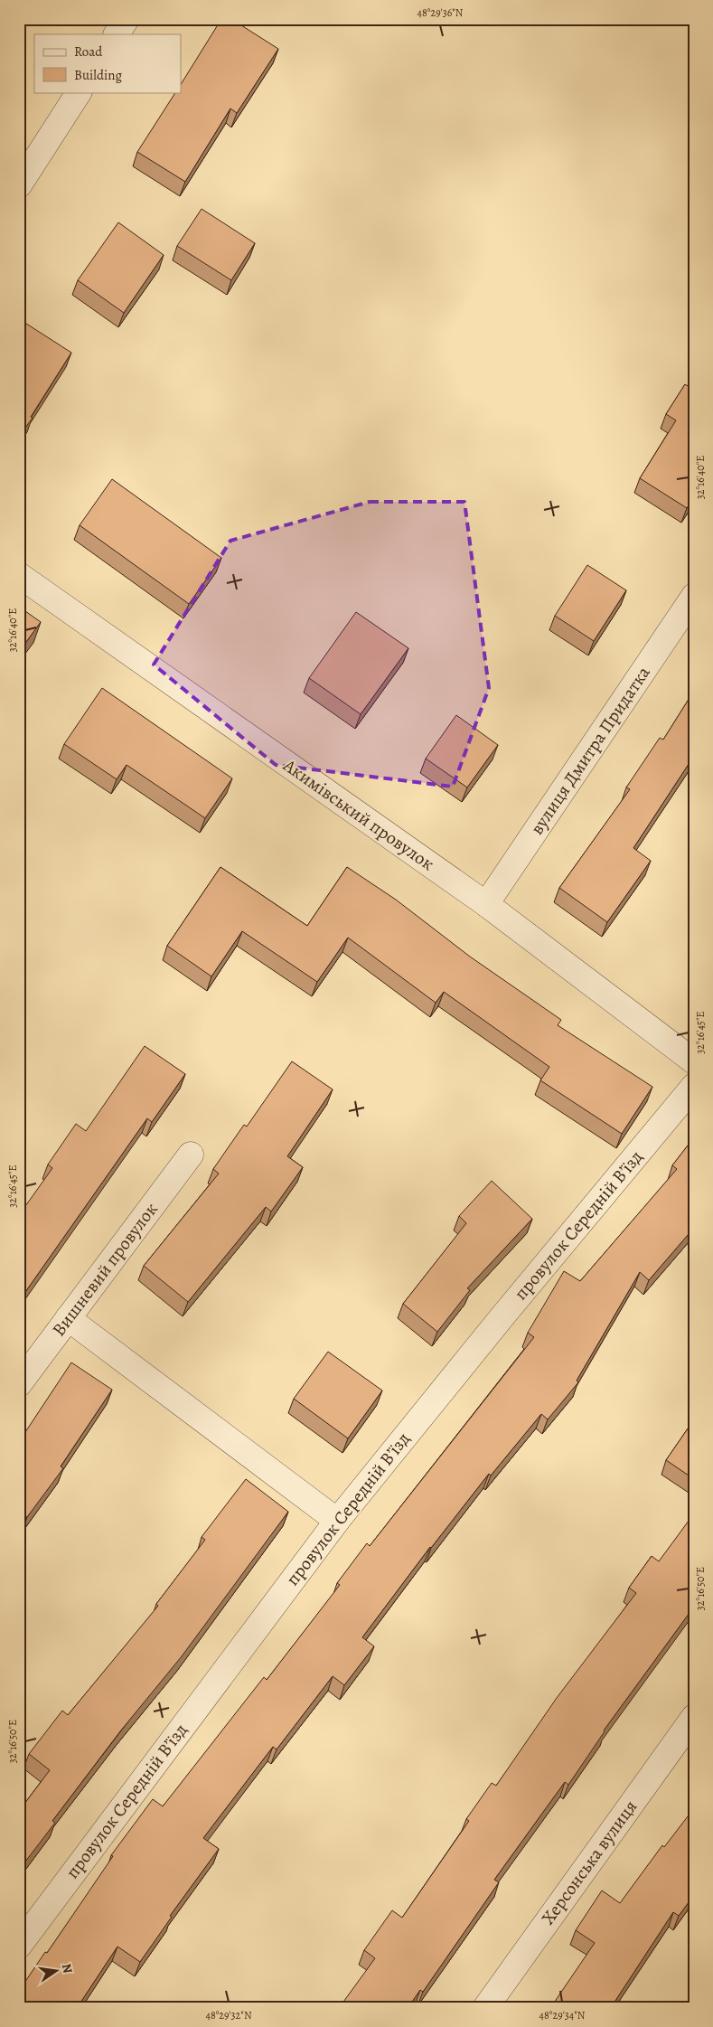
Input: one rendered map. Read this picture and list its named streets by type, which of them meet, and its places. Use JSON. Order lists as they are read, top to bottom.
{
  "streets": {
    "street": [
      "вулиця Дмитра Придатка",
      "Акимівський провулок",
      "провулок Середній Вʼїзд",
      "Вишневий провулок",
      "Херсонська вулиця"
    ]
  },
  "crossings": [
    ["вулиця Дмитра Придатка", "Акимівський провулок"]
  ],
  "legend": ["Road", "Building"],
  "north": "right",
  "coordinates": [
    "48°29'36\"N",
    "32°16'40\"E",
    "32°16'45\"E",
    "32°16'50\"E",
    "48°29'32\"N",
    "48°29'34\"N"
  ]
}
